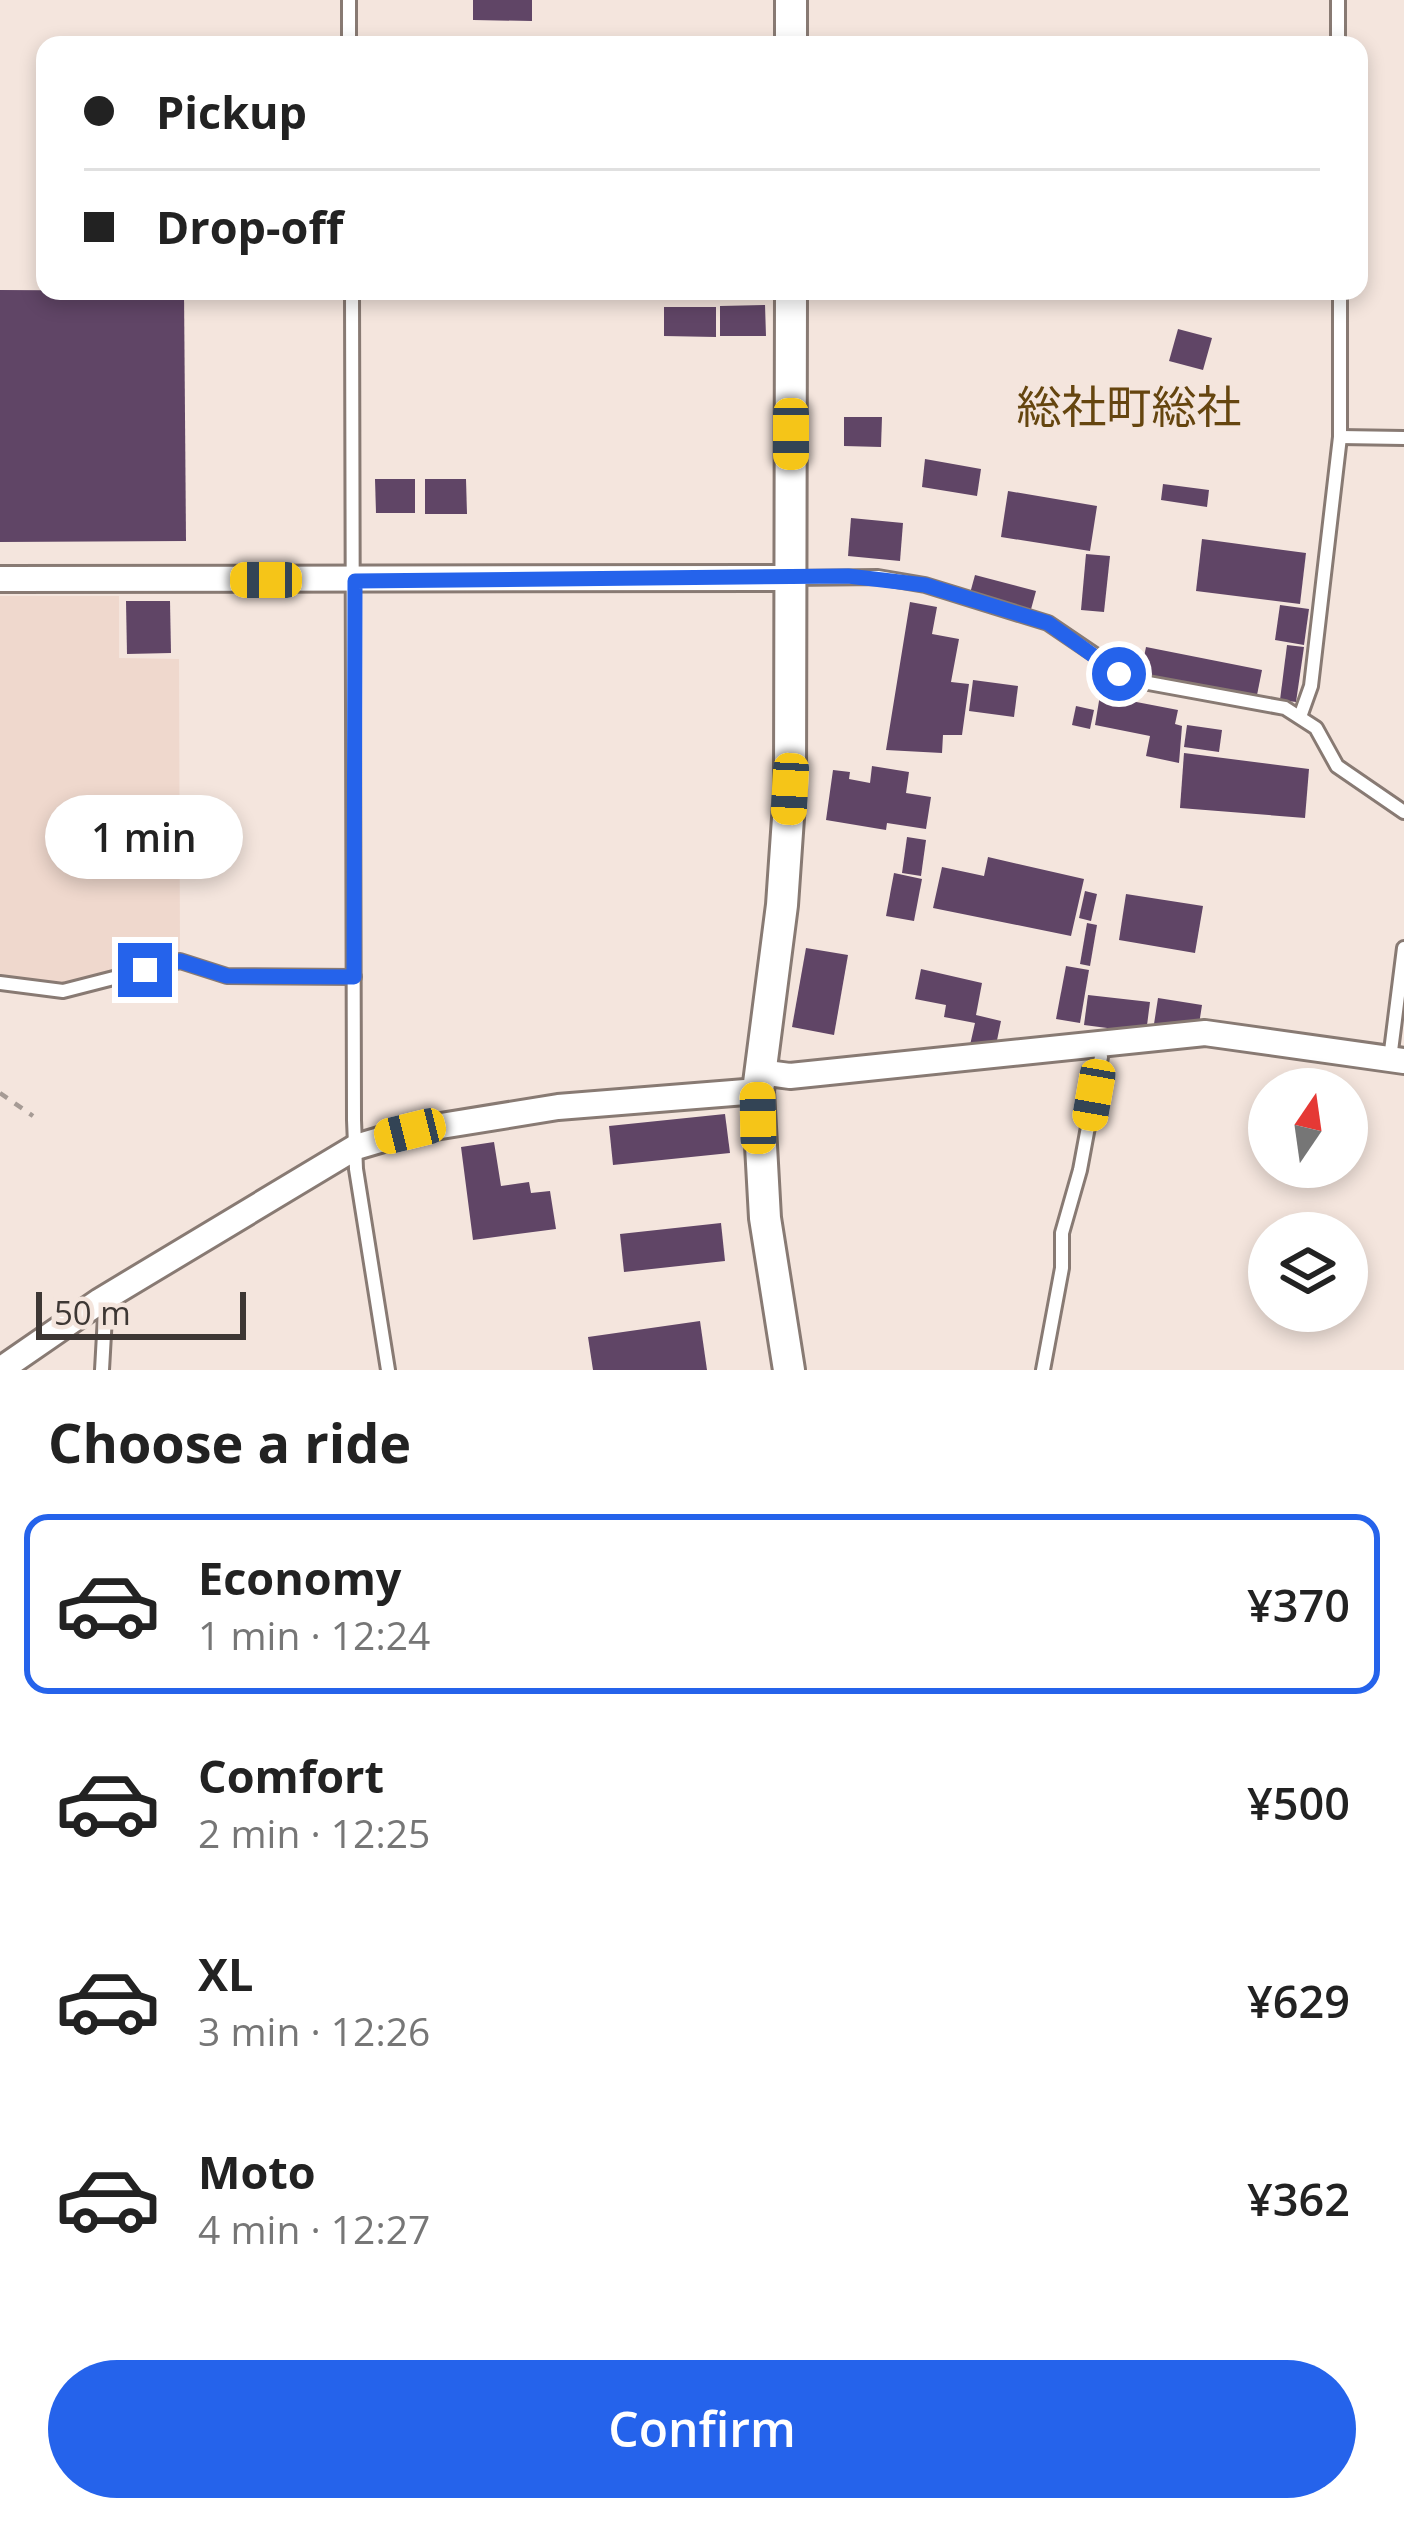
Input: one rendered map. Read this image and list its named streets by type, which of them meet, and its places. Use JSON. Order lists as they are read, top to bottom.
{
  "districts": ["総社町総社"],
  "scale_bar": "50 m",
  "north": "top",
  "page": {
    "banner": ["Pickup", "Drop-off"],
    "bubble": "1 min",
    "scale": "50 m",
    "heading": "Choose a ride",
    "list": [
      {
        "name": "Economy",
        "note": "1 min · 12:24",
        "value": "¥370"
      },
      {
        "name": "Comfort",
        "note": "2 min · 12:25",
        "value": "¥500"
      },
      {
        "name": "XL",
        "note": "3 min · 12:26",
        "value": "¥629"
      },
      {
        "name": "Moto",
        "note": "4 min · 12:27",
        "value": "¥362"
      }
    ],
    "buttons": "Confirm"
  }
}
